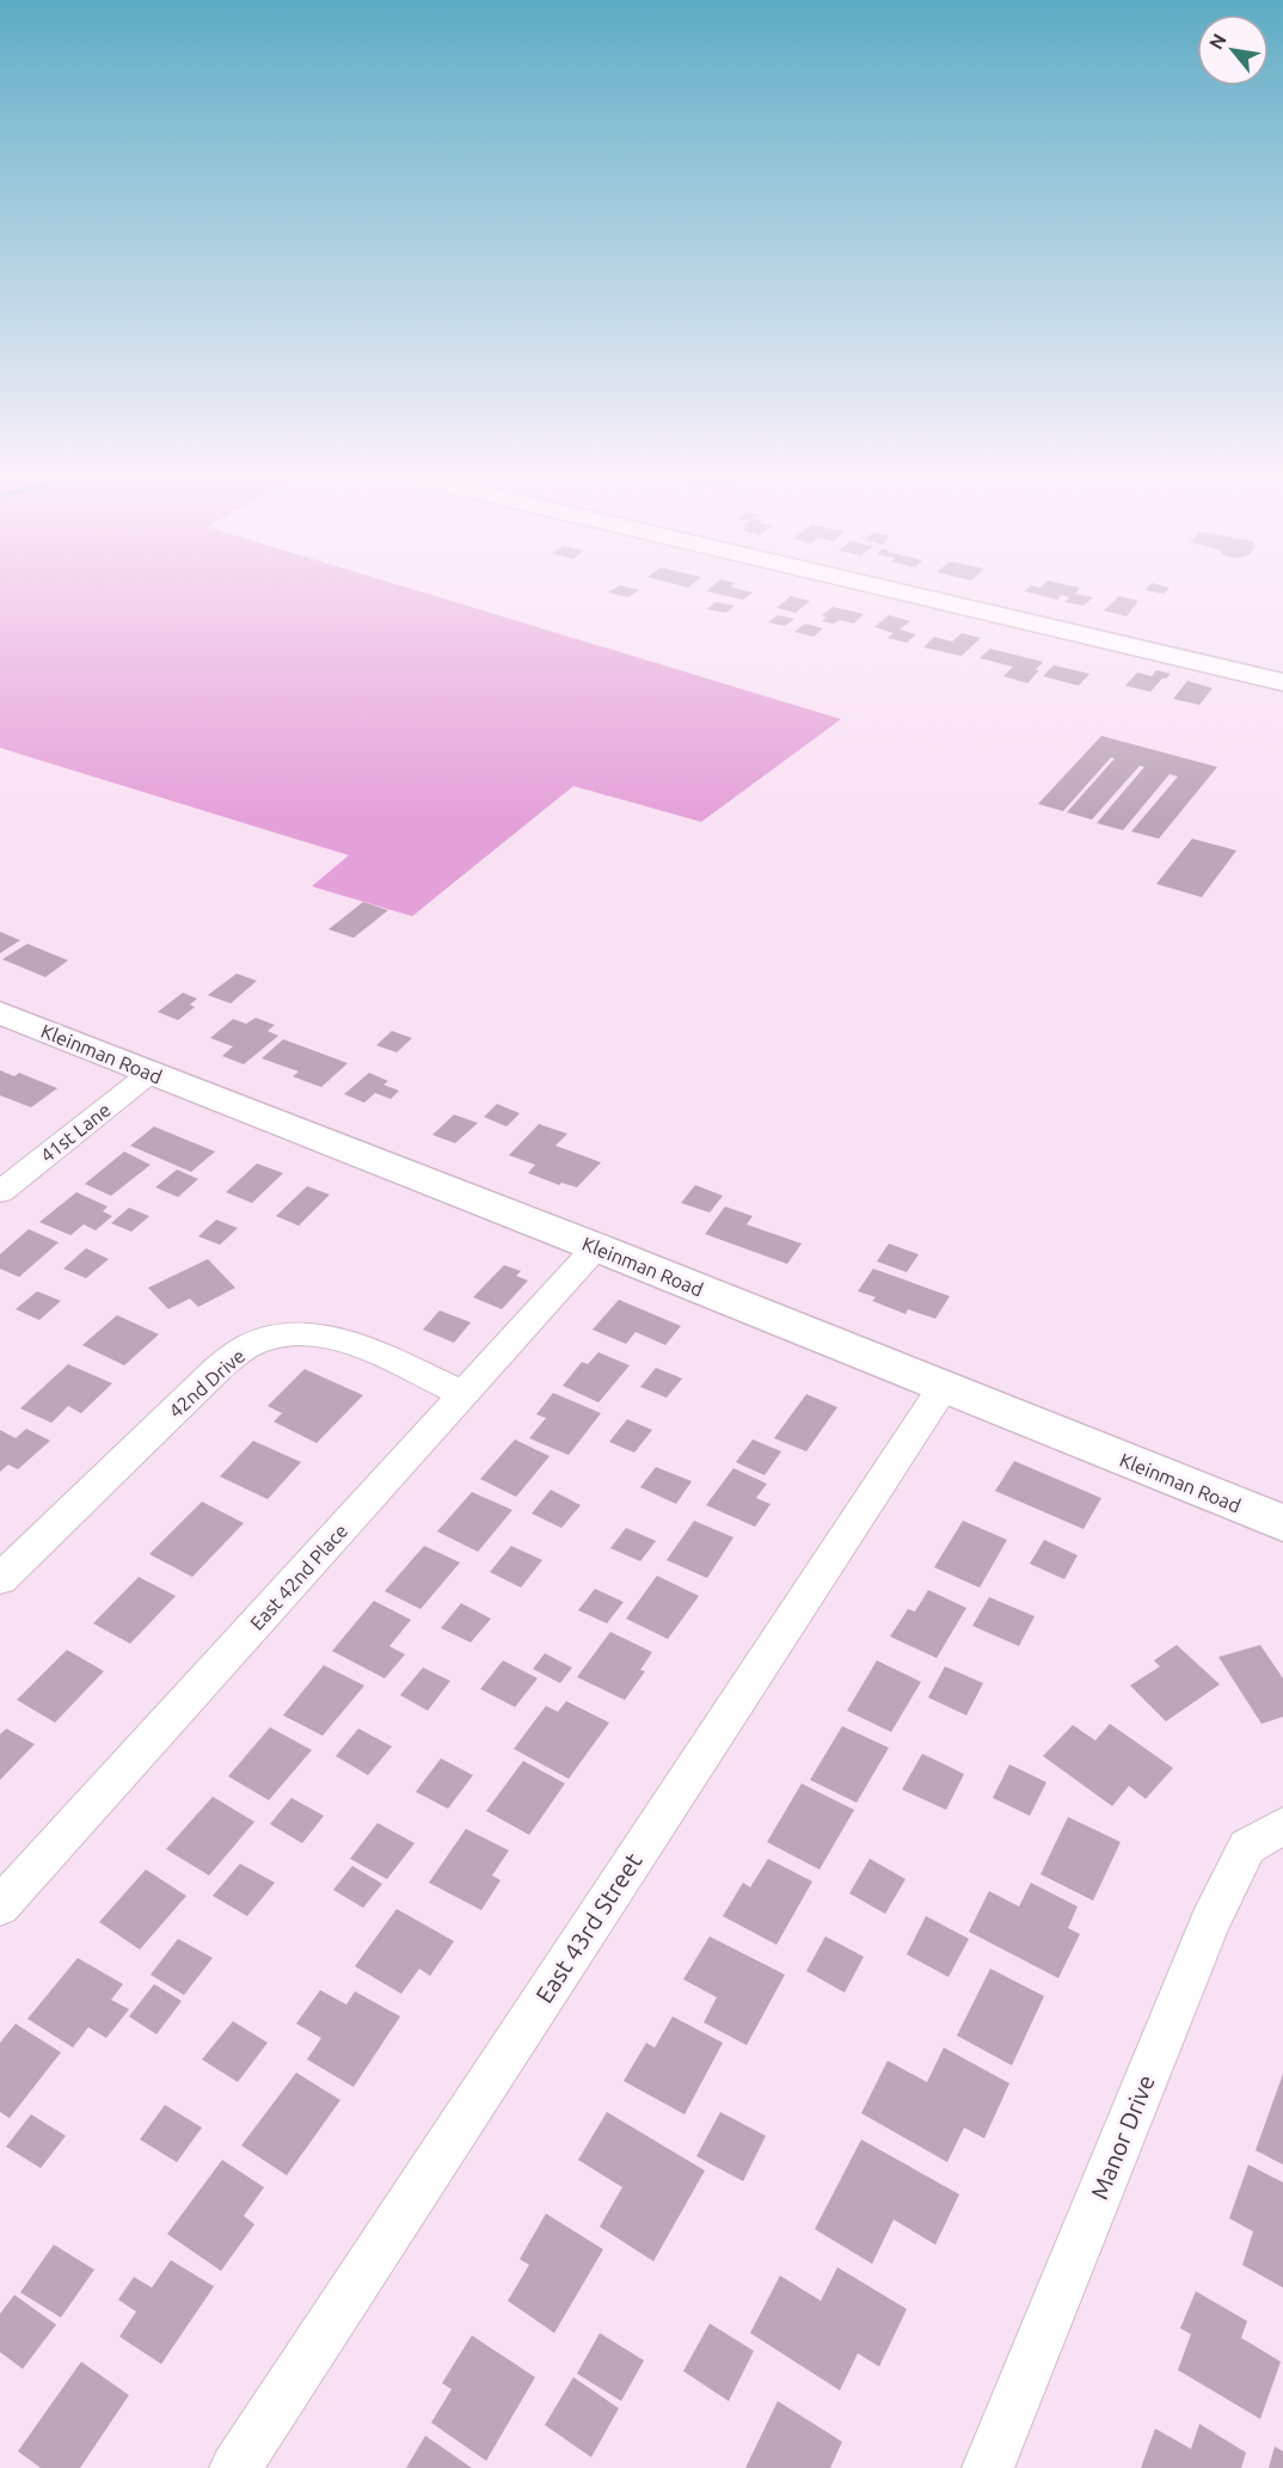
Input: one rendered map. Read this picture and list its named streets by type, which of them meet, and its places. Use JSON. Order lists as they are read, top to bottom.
{
  "streets": {
    "street": [
      "Kleinman Road",
      "41st Lane",
      "42nd Drive",
      "East 42nd Place",
      "East 43rd Street",
      "Manor Drive"
    ]
  },
  "crossings": [
    ["Kleinman Road", "41st Lane"],
    ["Kleinman Road", "East 42nd Place"],
    ["Kleinman Road", "East 43rd Street"],
    ["42nd Drive", "East 42nd Place"]
  ],
  "north": "top left"
}
